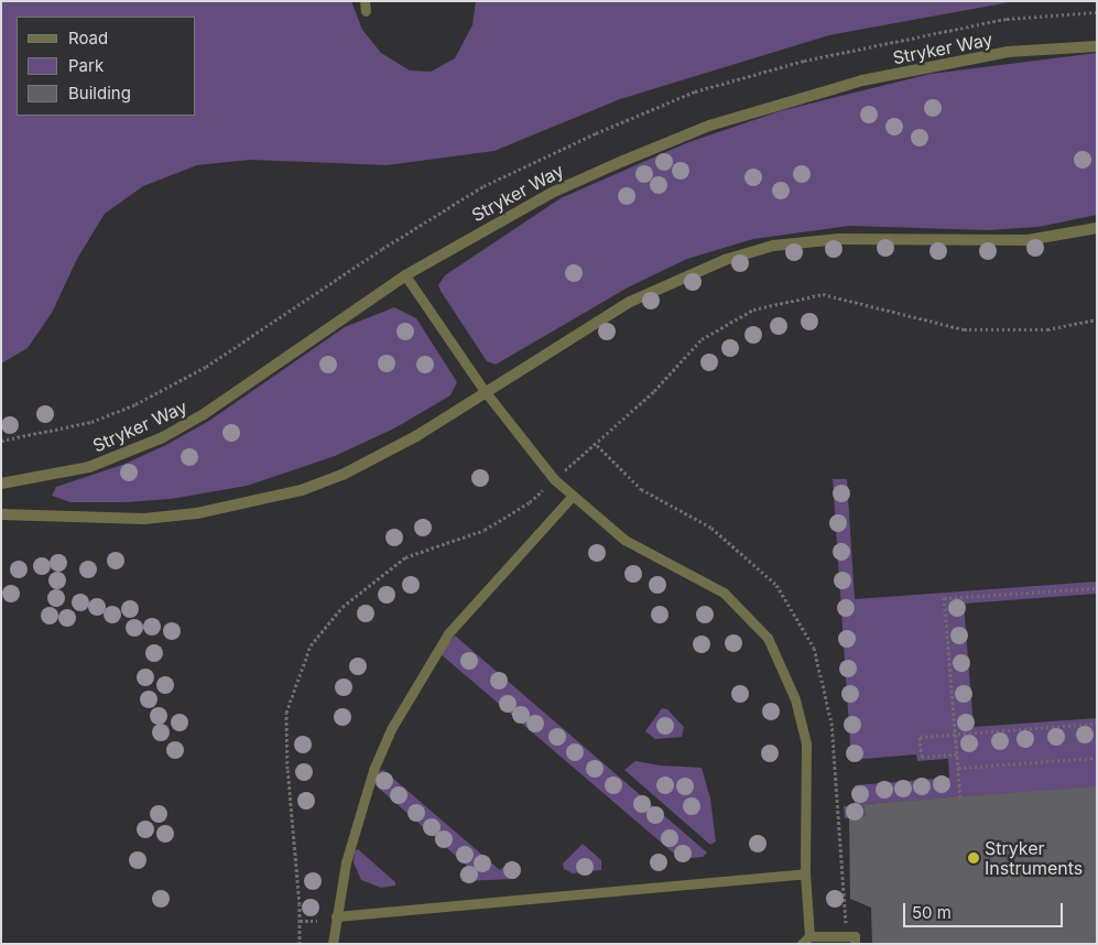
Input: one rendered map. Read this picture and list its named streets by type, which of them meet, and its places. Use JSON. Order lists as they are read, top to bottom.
{
  "streets": {
    "street": ["Stryker Way"]
  },
  "places": ["Stryker Instruments"],
  "legend": ["Road", "Park", "Building"],
  "scale_bar": "50 m"
}
